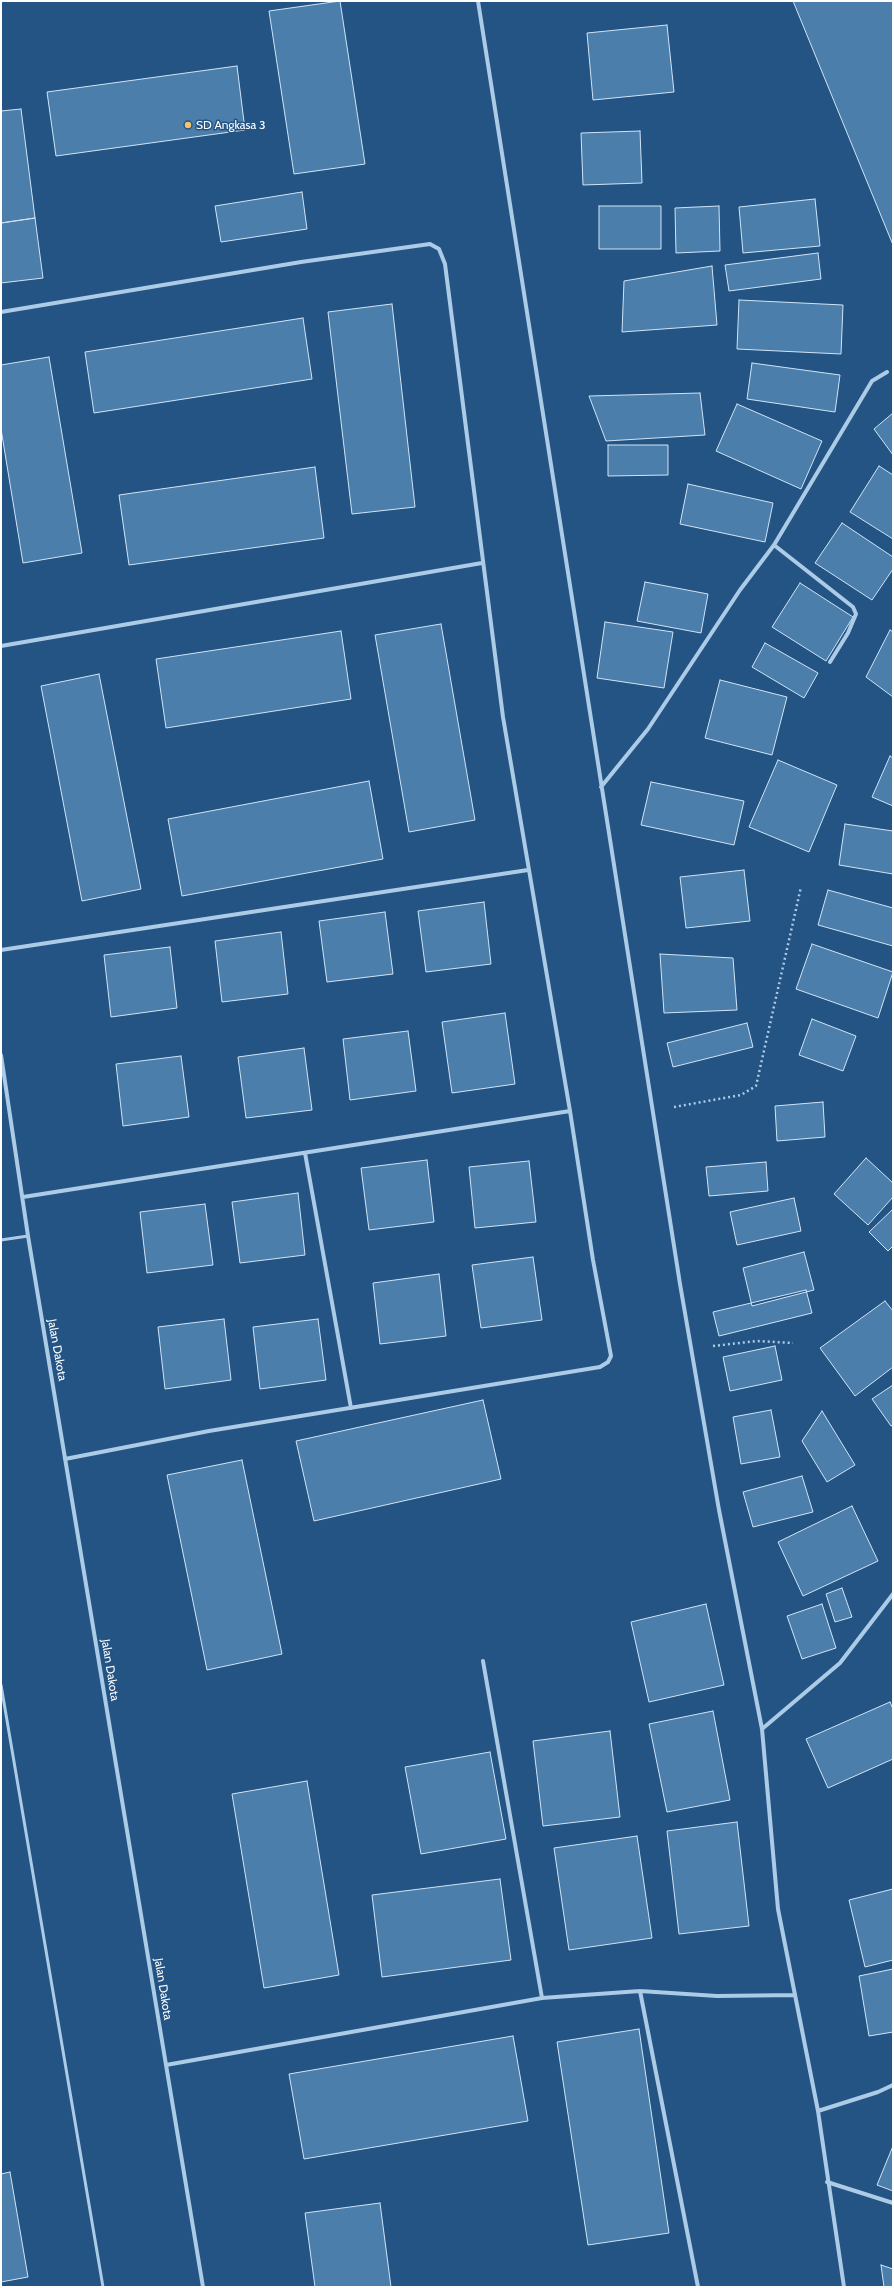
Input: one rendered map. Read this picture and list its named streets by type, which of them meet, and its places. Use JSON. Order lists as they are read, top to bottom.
{
  "streets": {
    "street": ["Jalan Dakota"]
  },
  "places": ["SD Angkasa 3"]
}
